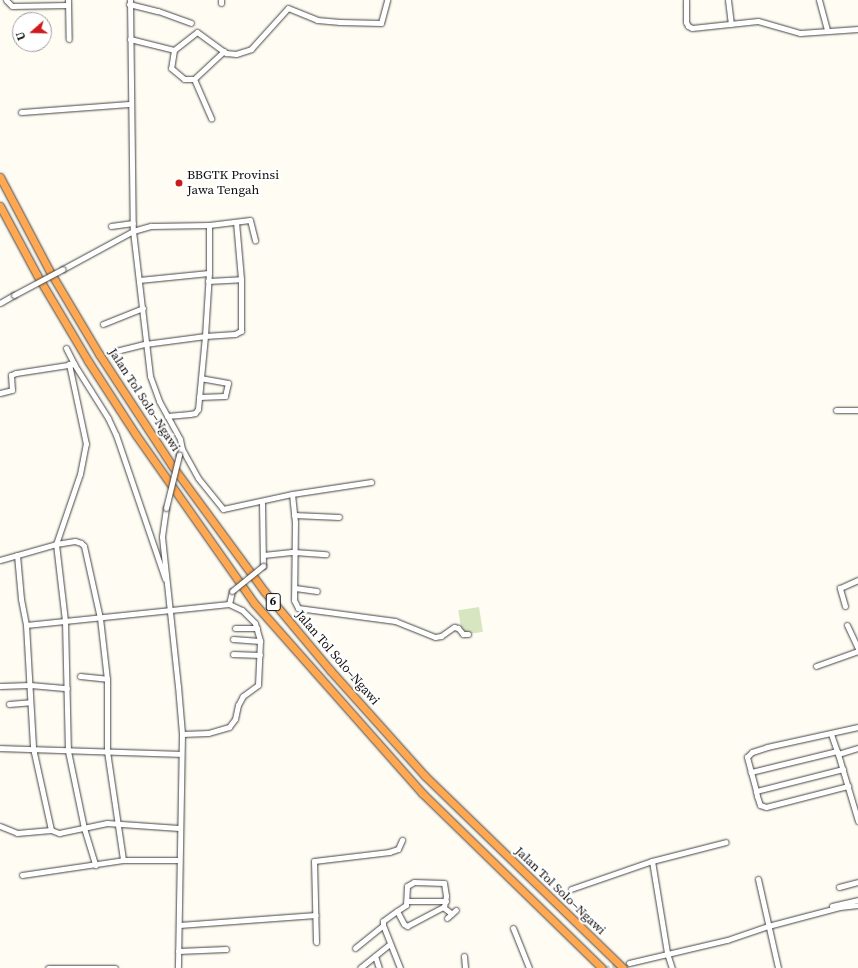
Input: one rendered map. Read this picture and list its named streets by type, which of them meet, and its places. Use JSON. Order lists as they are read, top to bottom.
{
  "streets": {
    "highway": ["Jalan Tol Solo–Ngawi", "6"]
  },
  "places": ["BBGTK Provinsi Jawa Tengah"],
  "north": "left"
}
